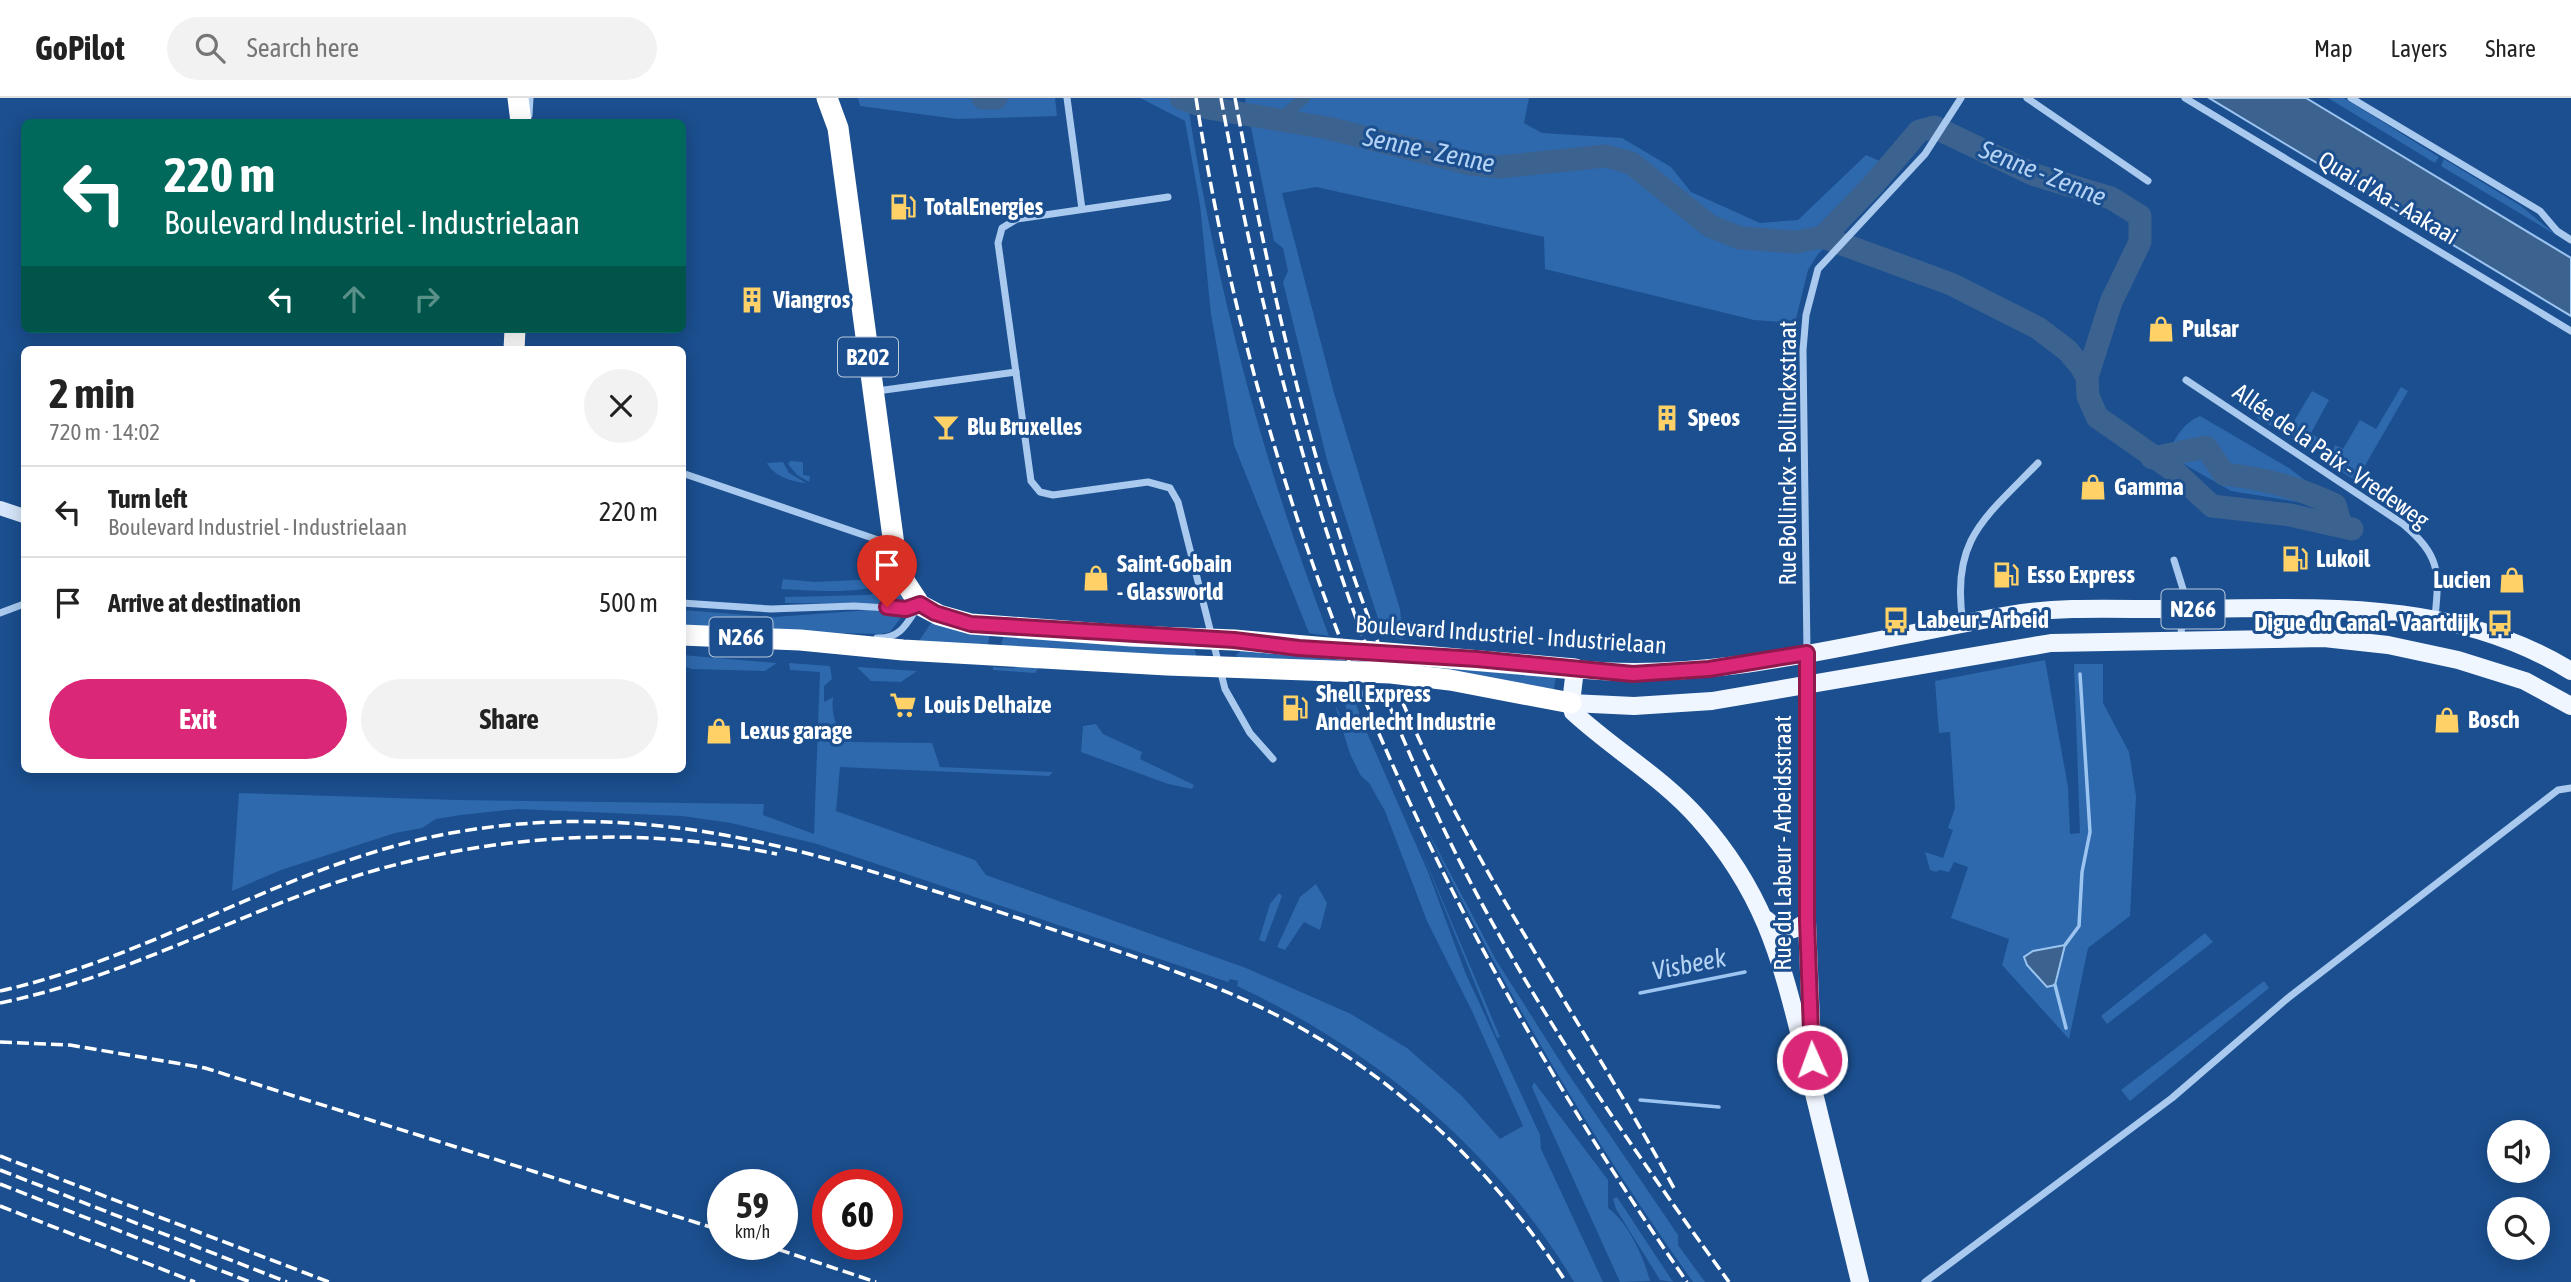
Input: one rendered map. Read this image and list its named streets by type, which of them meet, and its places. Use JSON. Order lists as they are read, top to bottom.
{
  "streets": {
    "highway": ["B202", "N266", "Boulevard Industriel - Industrielaan"],
    "main road": ["Rue du Labeur - Arbeidsstraat"],
    "street": ["Quai d'Aa - Aakaai", "Rue Bollinckx - Bollinckxstraat", "Allée de la Paix - Vredeweg"]
  },
  "crossings": [
    ["B202", "N266"],
    ["B202", "Boulevard Industriel - Industrielaan"],
    ["Rue Bollinckx - Bollinckxstraat", "Boulevard Industriel - Industrielaan"],
    ["Rue Bollinckx - Bollinckxstraat", "Rue du Labeur - Arbeidsstraat"],
    ["Allée de la Paix - Vredeweg", "Boulevard Industriel - Industrielaan"],
    ["N266", "Boulevard Industriel - Industrielaan"],
    ["Boulevard Industriel - Industrielaan", "Rue du Labeur - Arbeidsstraat"]
  ],
  "water": ["Senne - Zenne", "Visbeek"],
  "places": {
    "fuel station": [
      "TotalEnergies",
      "Lukoil",
      "Esso Express",
      "Shell Express Anderlecht Industrie"
    ],
    "building": ["Viangros", "Speos"],
    "shop": [
      "Pulsar",
      "Gamma",
      "Saint-Gobain - Glassworld",
      "Lucien",
      "Bosch",
      "Lexus garage"
    ],
    "bar": ["Blu Bruxelles"],
    "bus stop": ["Labeur - Arbeid", "Digue du Canal - Vaartdijk"],
    "supermarket": ["Louis Delhaize"]
  },
  "page": {
    "header": "GoPilot",
    "search": "Search here",
    "nav": ["Map", "Layers", "Share"],
    "turn": ["220 m", "Boulevard Industriel - Industrielaan"],
    "heading": ["2 min", "720 m · 14:02"],
    "list": [
      {
        "name": "Turn left",
        "note": "Boulevard Industriel - Industrielaan",
        "value": "220 m"
      },
      {
        "name": "Arrive at destination",
        "value": "500 m"
      }
    ],
    "buttons": ["Exit", "Share"],
    "speed": "59 km/h",
    "limit": "60"
  }
}
